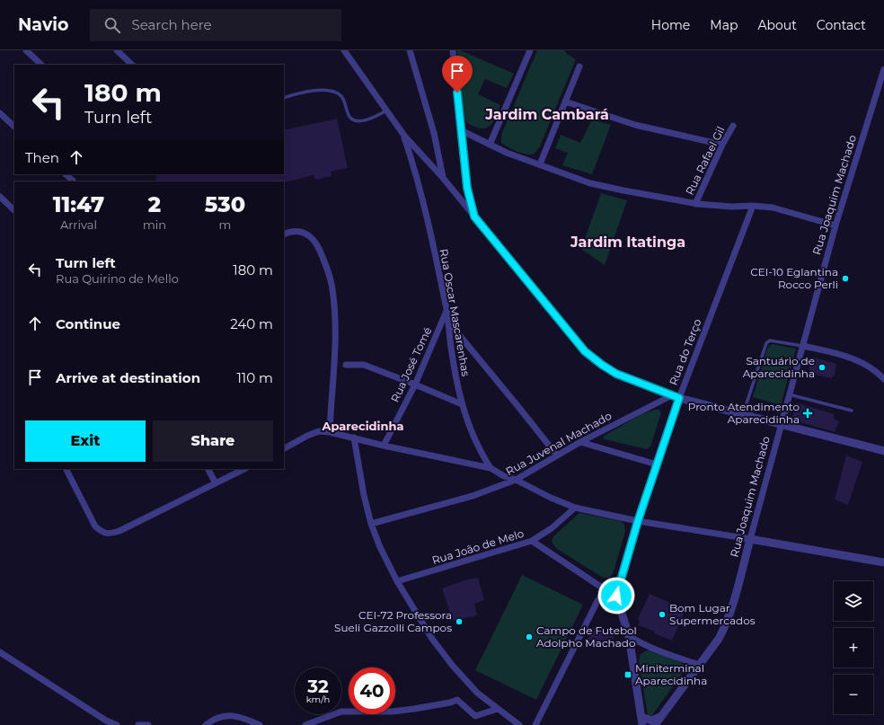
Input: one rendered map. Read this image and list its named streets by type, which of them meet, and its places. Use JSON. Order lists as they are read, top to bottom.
{
  "streets": {
    "street": [
      "Rua Rafael Gil",
      "Rua Joaquim Machado",
      "Rua Oscar Mascarenhas",
      "Rua do Terço",
      "Rua José Tomé",
      "Rua Juvenal Machado",
      "Rua João de Melo"
    ]
  },
  "crossings": [
    ["Rua Oscar Mascarenhas", "Rua José Tomé"]
  ],
  "districts": ["Jardim Cambará", "Jardim Itatinga", "Aparecidinha"],
  "places": {
    "other": [
      "CEI-10 Eglantina Rocco Perli",
      "Santuário de Aparecidinha",
      "Bom Lugar Supermercados",
      "CEI-72 Professora Sueli Gazzolli Campos",
      "Campo de Futebol Adolpho Machado"
    ],
    "health": ["Pronto Atendimento Aparecidinha"],
    "transit": ["Miniterminal Aparecidinha"]
  },
  "page": {
    "header": "Navio",
    "search": "Search here",
    "nav": [
      "Home",
      "Map",
      "About",
      "Contact"
    ],
    "turn": ["180 m", "Turn left"],
    "then": "Then",
    "eta": [
      "11:47",
      "Arrival",
      "2",
      "min",
      "530",
      "m"
    ],
    "list": [
      {
        "name": "Turn left",
        "note": "Rua Quirino de Mello",
        "value": "180 m"
      },
      {
        "name": "Continue",
        "value": "240 m"
      },
      {
        "name": "Arrive at destination",
        "value": "110 m"
      }
    ],
    "buttons": ["Exit", "Share"],
    "map_buttons": ["+", "−"],
    "speed": "32 km/h",
    "limit": "40"
  }
}
